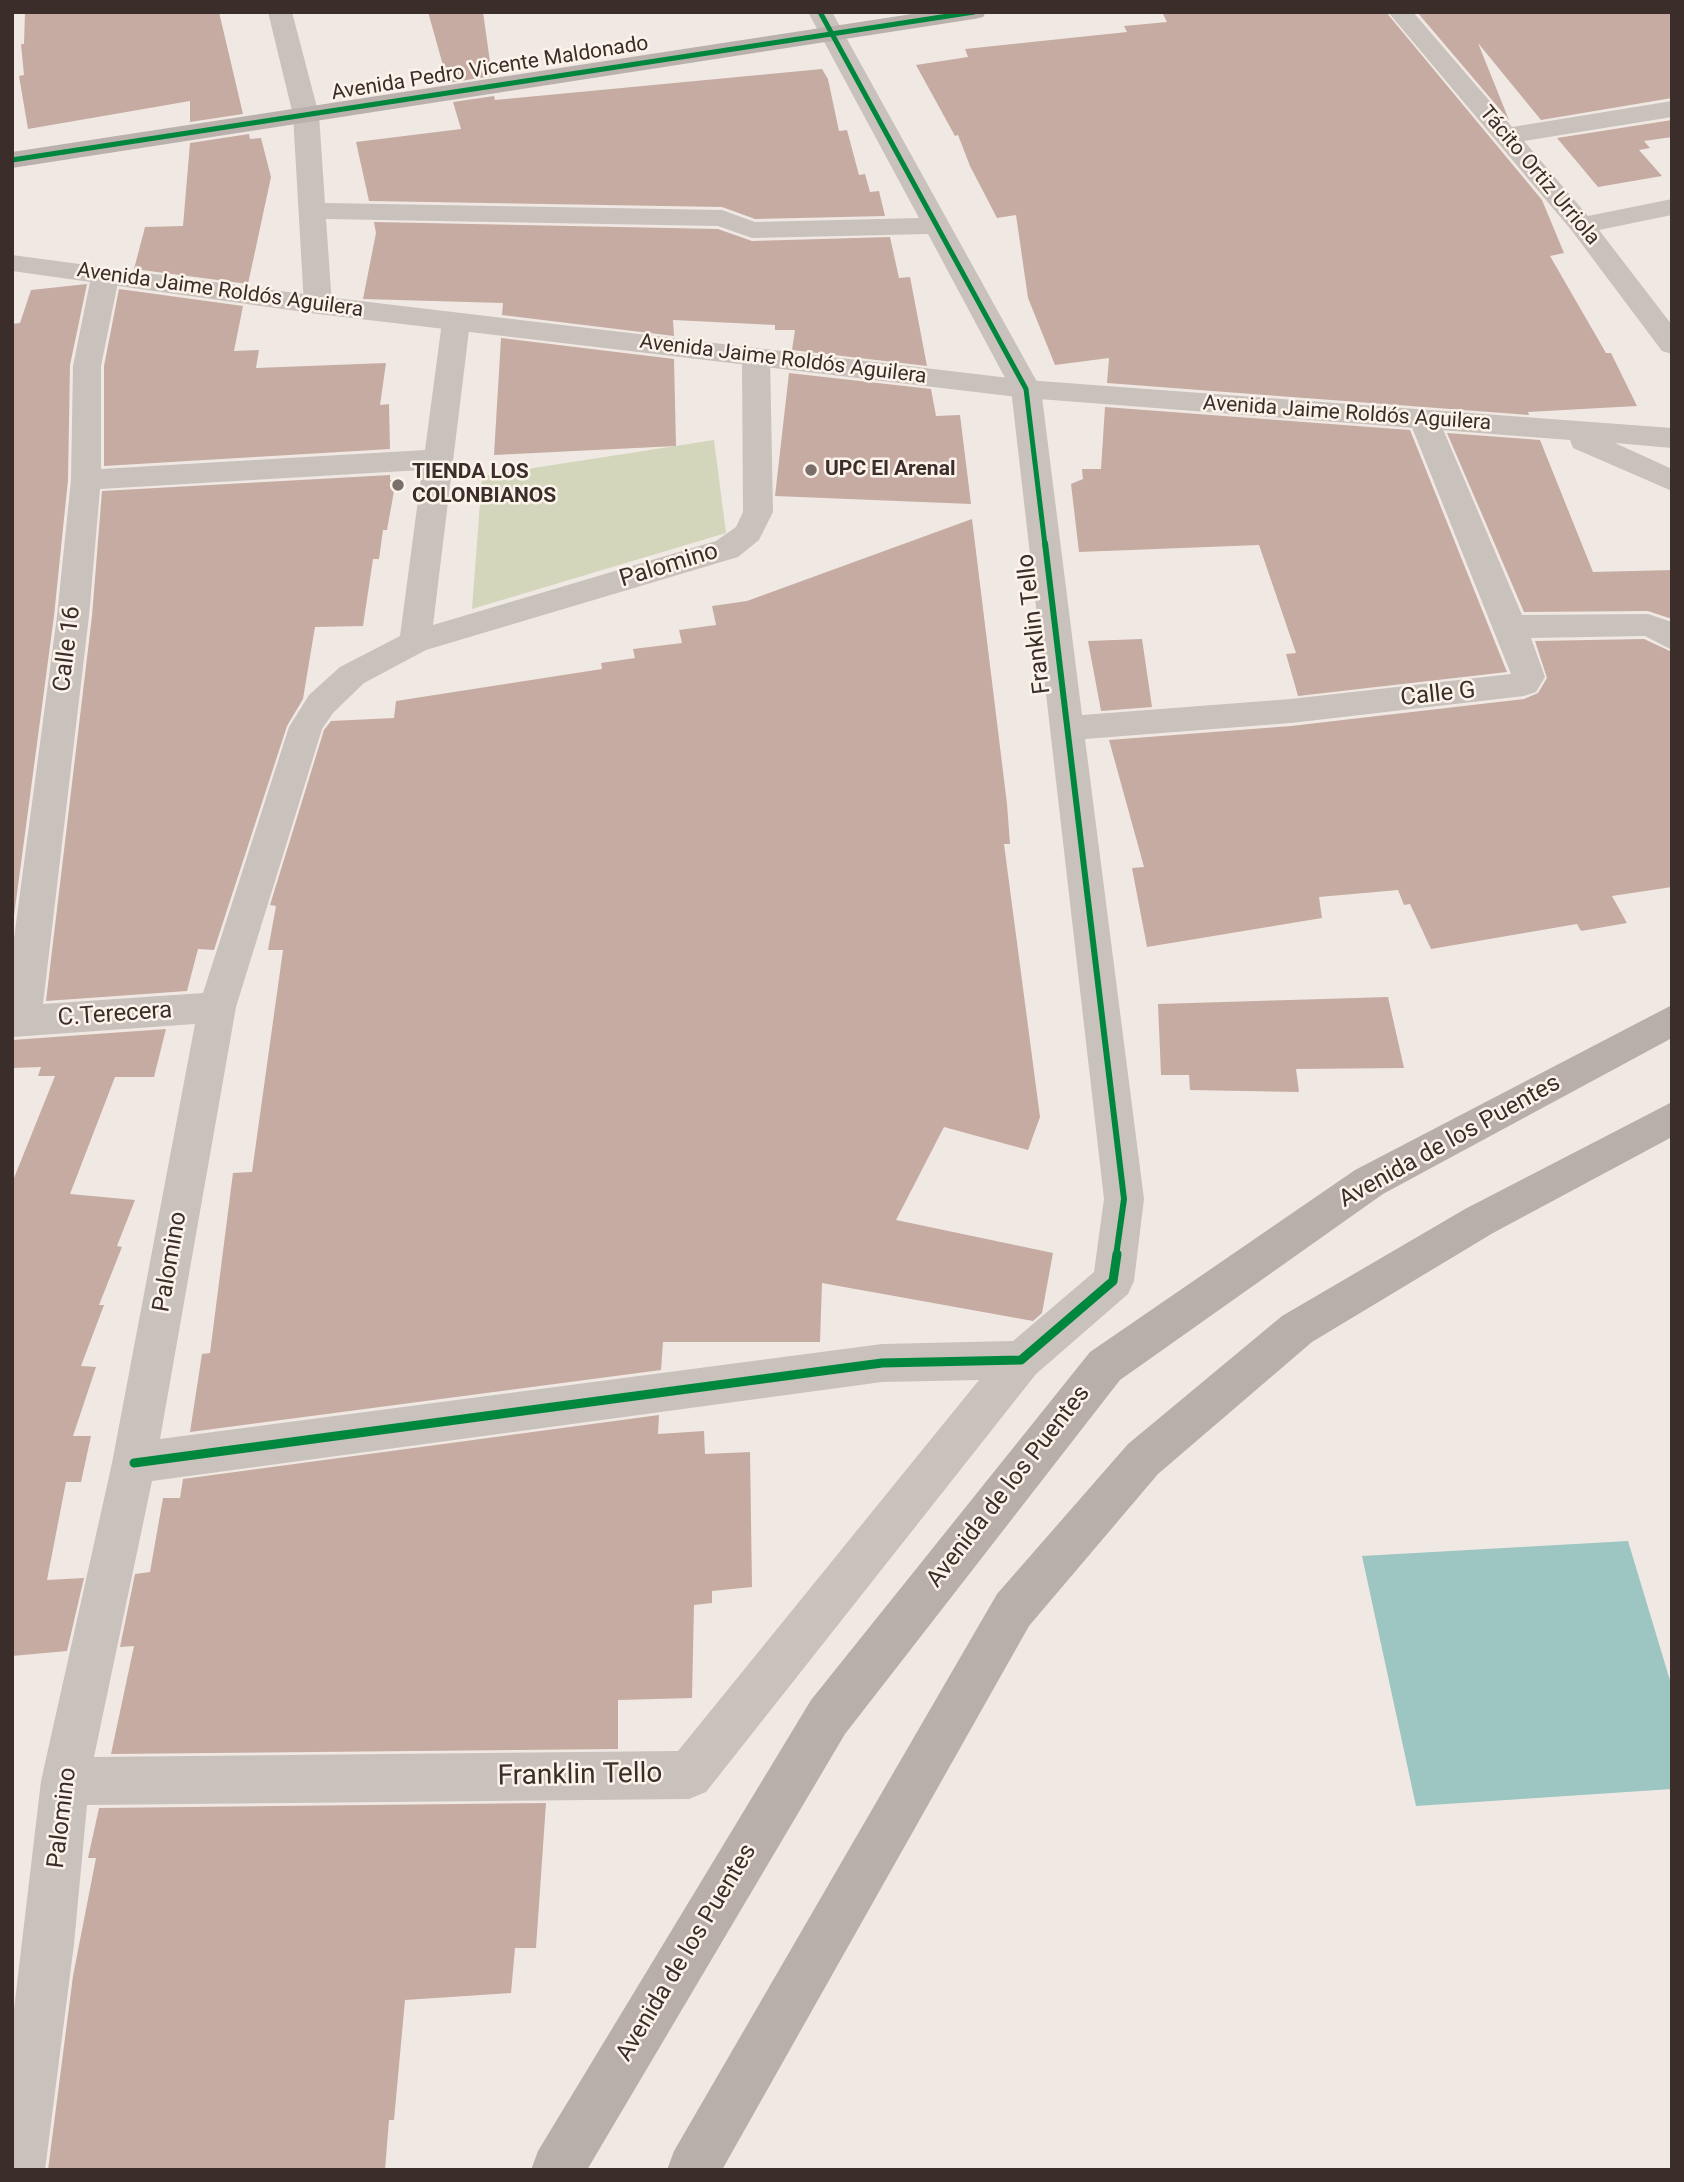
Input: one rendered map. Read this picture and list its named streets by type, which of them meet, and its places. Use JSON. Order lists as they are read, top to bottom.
{
  "streets": {
    "main road": ["Avenida Pedro Vicente Maldonado", "Avenida de los Puentes"],
    "street": [
      "Tácito Ortiz Urriola",
      "Avenida Jaime Roldós Aguilera",
      "Palomino",
      "Franklin Tello",
      "Calle 16",
      "Calle G",
      "C.Terecera"
    ]
  },
  "crossings": [
    ["Avenida Pedro Vicente Maldonado", "Franklin Tello"],
    ["Avenida Jaime Roldós Aguilera", "Palomino"],
    ["Avenida Jaime Roldós Aguilera", "Franklin Tello"],
    ["Avenida Jaime Roldós Aguilera", "Calle 16"],
    ["Avenida Jaime Roldós Aguilera", "Calle G"],
    ["Palomino", "Franklin Tello"],
    ["Palomino", "C.Terecera"],
    ["Franklin Tello", "Calle G"],
    ["Calle 16", "C.Terecera"]
  ],
  "places": ["UPC El Arenal", "TIENDA LOS COLONBIANOS"]
}
